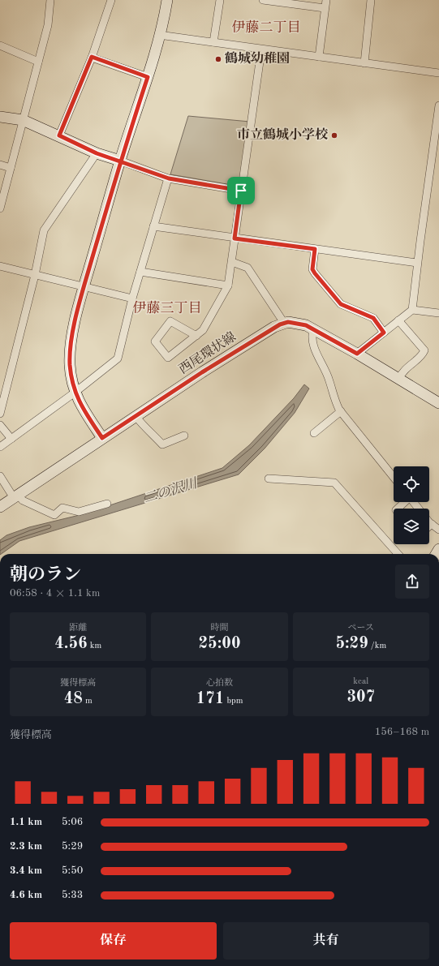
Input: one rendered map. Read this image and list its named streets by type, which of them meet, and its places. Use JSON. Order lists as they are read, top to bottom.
{
  "streets": {
    "street": ["西尾環状線"]
  },
  "districts": ["伊藤二丁目", "伊藤三丁目"],
  "water": ["二の沢川"],
  "places": ["鶴城幼稚園", "市立鶴城小学校"],
  "page": {
    "heading": ["朝のラン", "06:58 · 4 × 1.1 km"],
    "stats": [
      ["距離", "4.56 km"],
      ["時間", "25:00"],
      ["ペース", "5:29 /km"],
      ["獲得標高", "48 m"],
      ["心拍数", "171 bpm"],
      ["kcal", "307"]
    ],
    "chart": ["獲得標高", "156–168 m"],
    "list": [
      {
        "name": "1.1 km",
        "note": "5:06"
      },
      {
        "name": "2.3 km",
        "note": "5:29"
      },
      {
        "name": "3.4 km",
        "note": "5:50"
      },
      {
        "name": "4.6 km",
        "note": "5:33"
      }
    ],
    "buttons": ["保存", "共有"]
  }
}
